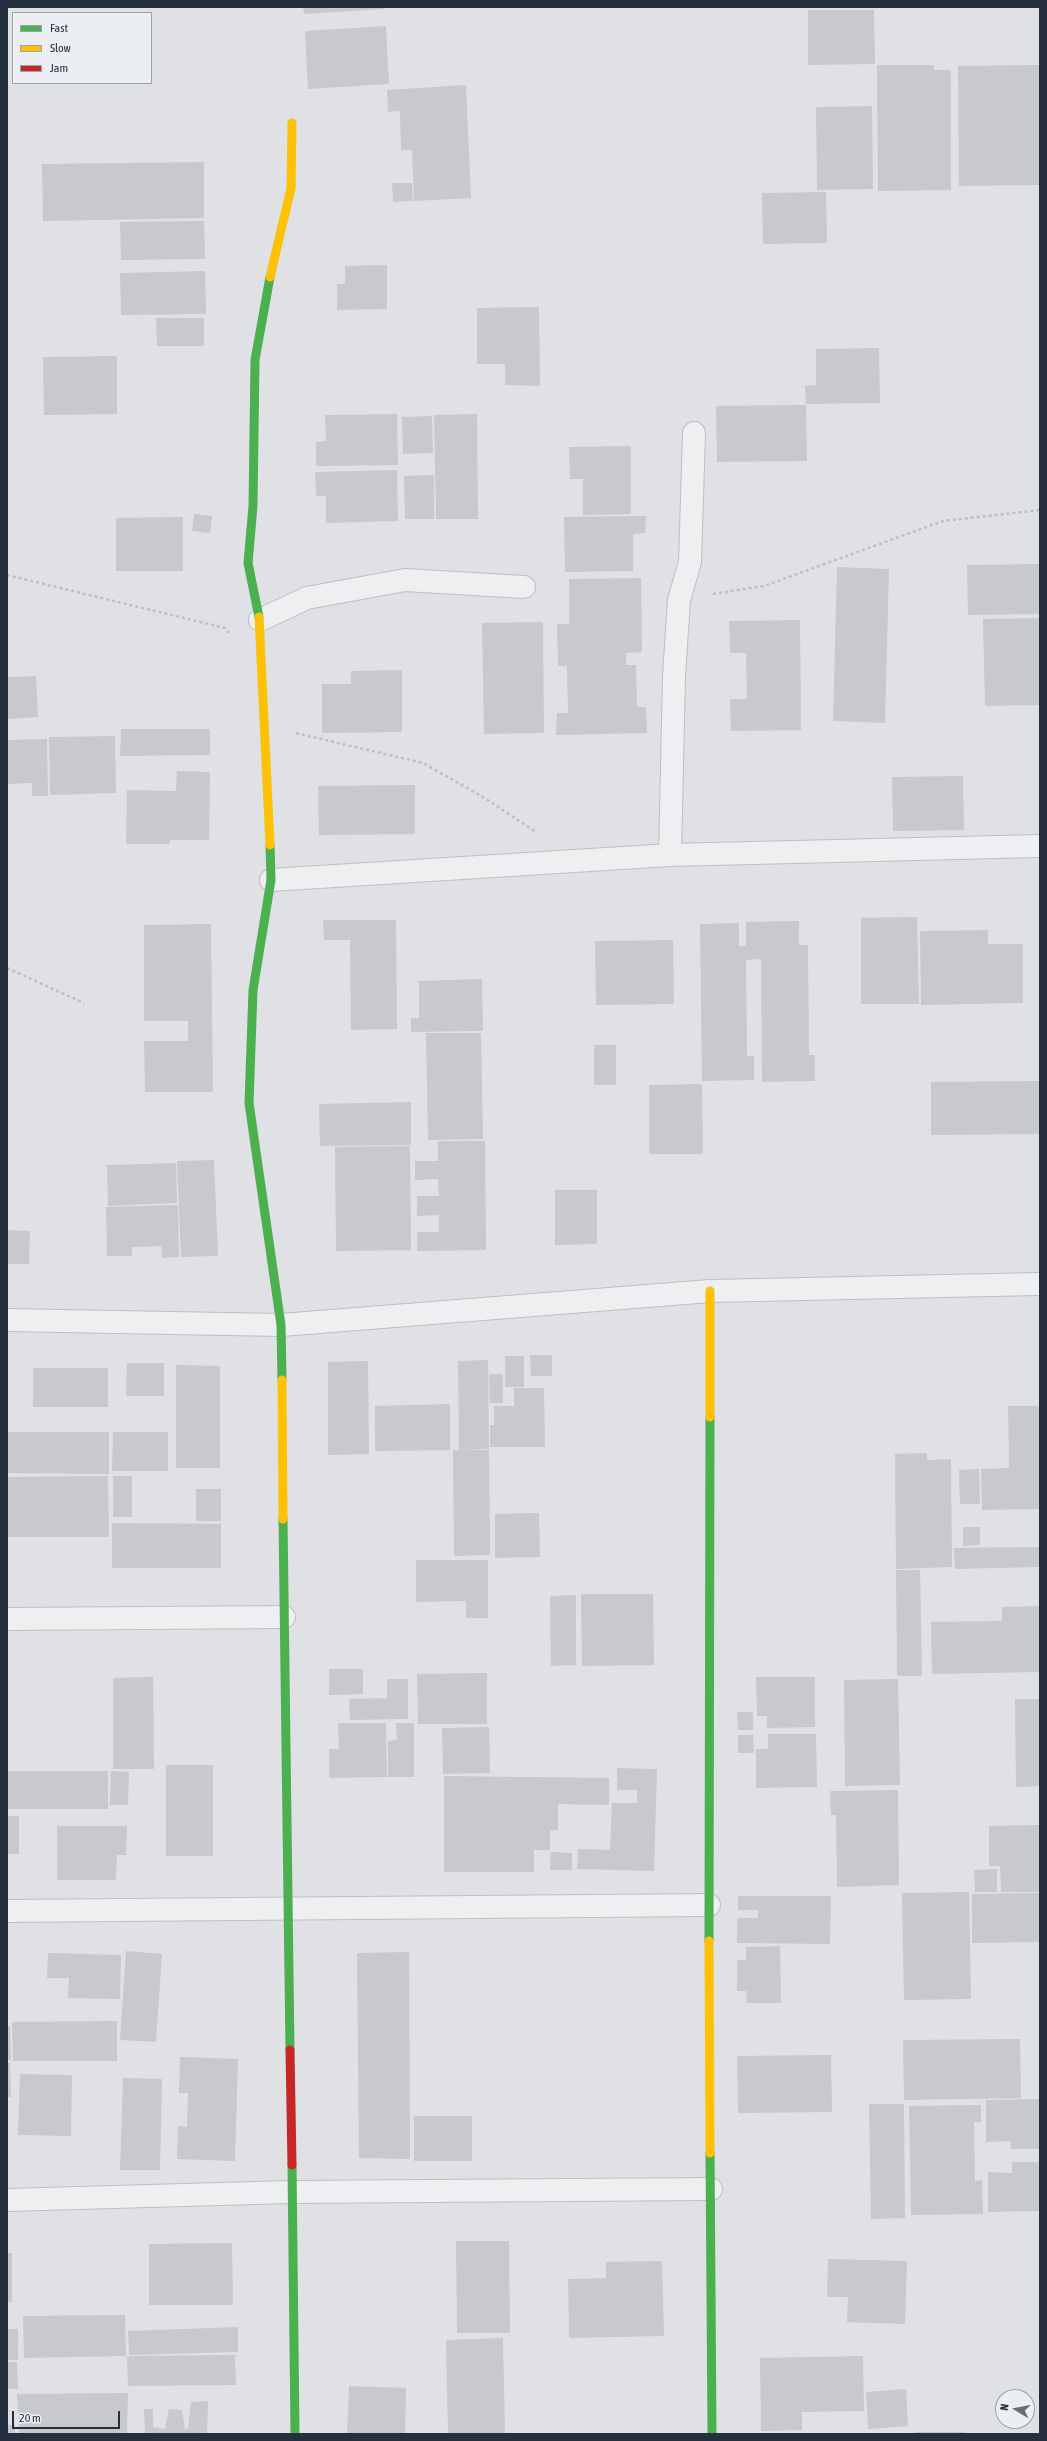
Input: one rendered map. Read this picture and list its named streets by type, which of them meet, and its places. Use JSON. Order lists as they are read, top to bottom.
{
  "legend": ["Fast", "Slow", "Jam"],
  "scale_bar": "20 m",
  "north": "left"
}
